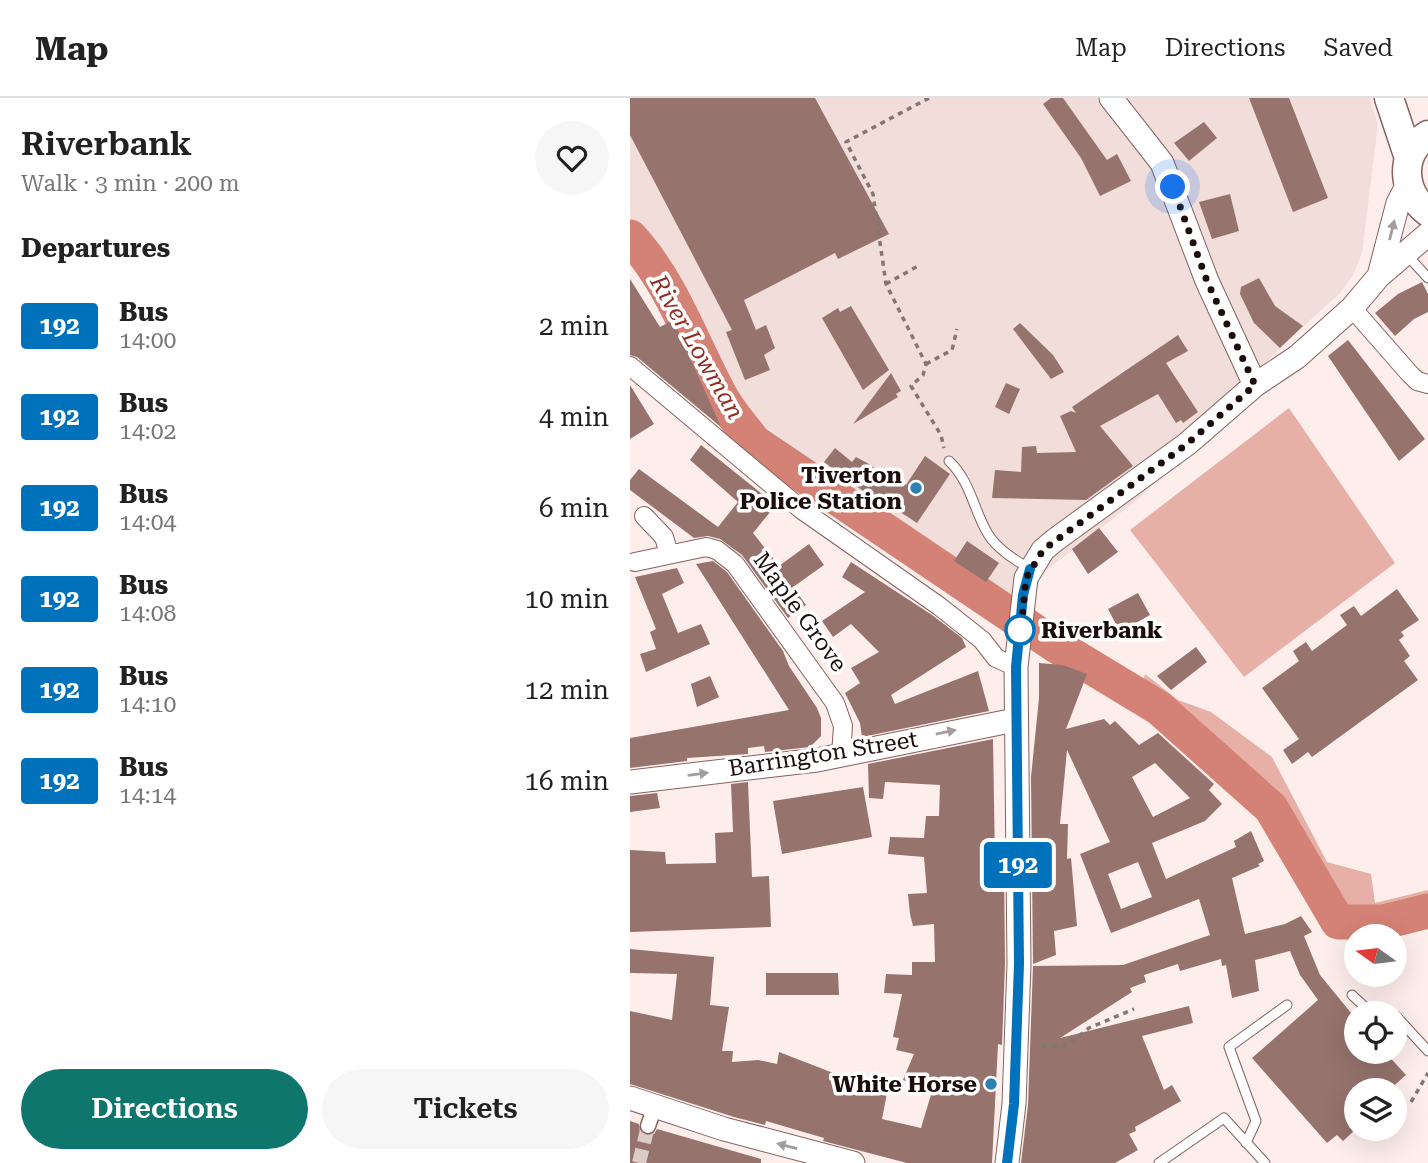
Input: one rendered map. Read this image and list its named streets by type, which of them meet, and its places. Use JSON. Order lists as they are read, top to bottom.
{
  "streets": {
    "street": ["Maple Grove", "Barrington Street"]
  },
  "crossings": [
    ["Maple Grove", "Barrington Street"]
  ],
  "one_way": ["Barrington Street"],
  "water": ["River Lowman"],
  "places": ["Tiverton Police Station", "Riverbank", "White Horse"],
  "lines": ["bus line 192"],
  "north": "left",
  "page": {
    "header": "Map",
    "nav": ["Map", "Directions", "Saved"],
    "heading": [
      ["Riverbank", "Walk · 3 min · 200 m"],
      "Departures"
    ],
    "on_map": "192",
    "list": [
      {
        "mark": "192",
        "name": "Bus",
        "note": "14:00",
        "value": "2 min"
      },
      {
        "mark": "192",
        "name": "Bus",
        "note": "14:02",
        "value": "4 min"
      },
      {
        "mark": "192",
        "name": "Bus",
        "note": "14:04",
        "value": "6 min"
      },
      {
        "mark": "192",
        "name": "Bus",
        "note": "14:08",
        "value": "10 min"
      },
      {
        "mark": "192",
        "name": "Bus",
        "note": "14:10",
        "value": "12 min"
      },
      {
        "mark": "192",
        "name": "Bus",
        "note": "14:14",
        "value": "16 min"
      }
    ],
    "buttons": ["Directions", "Tickets"]
  }
}
